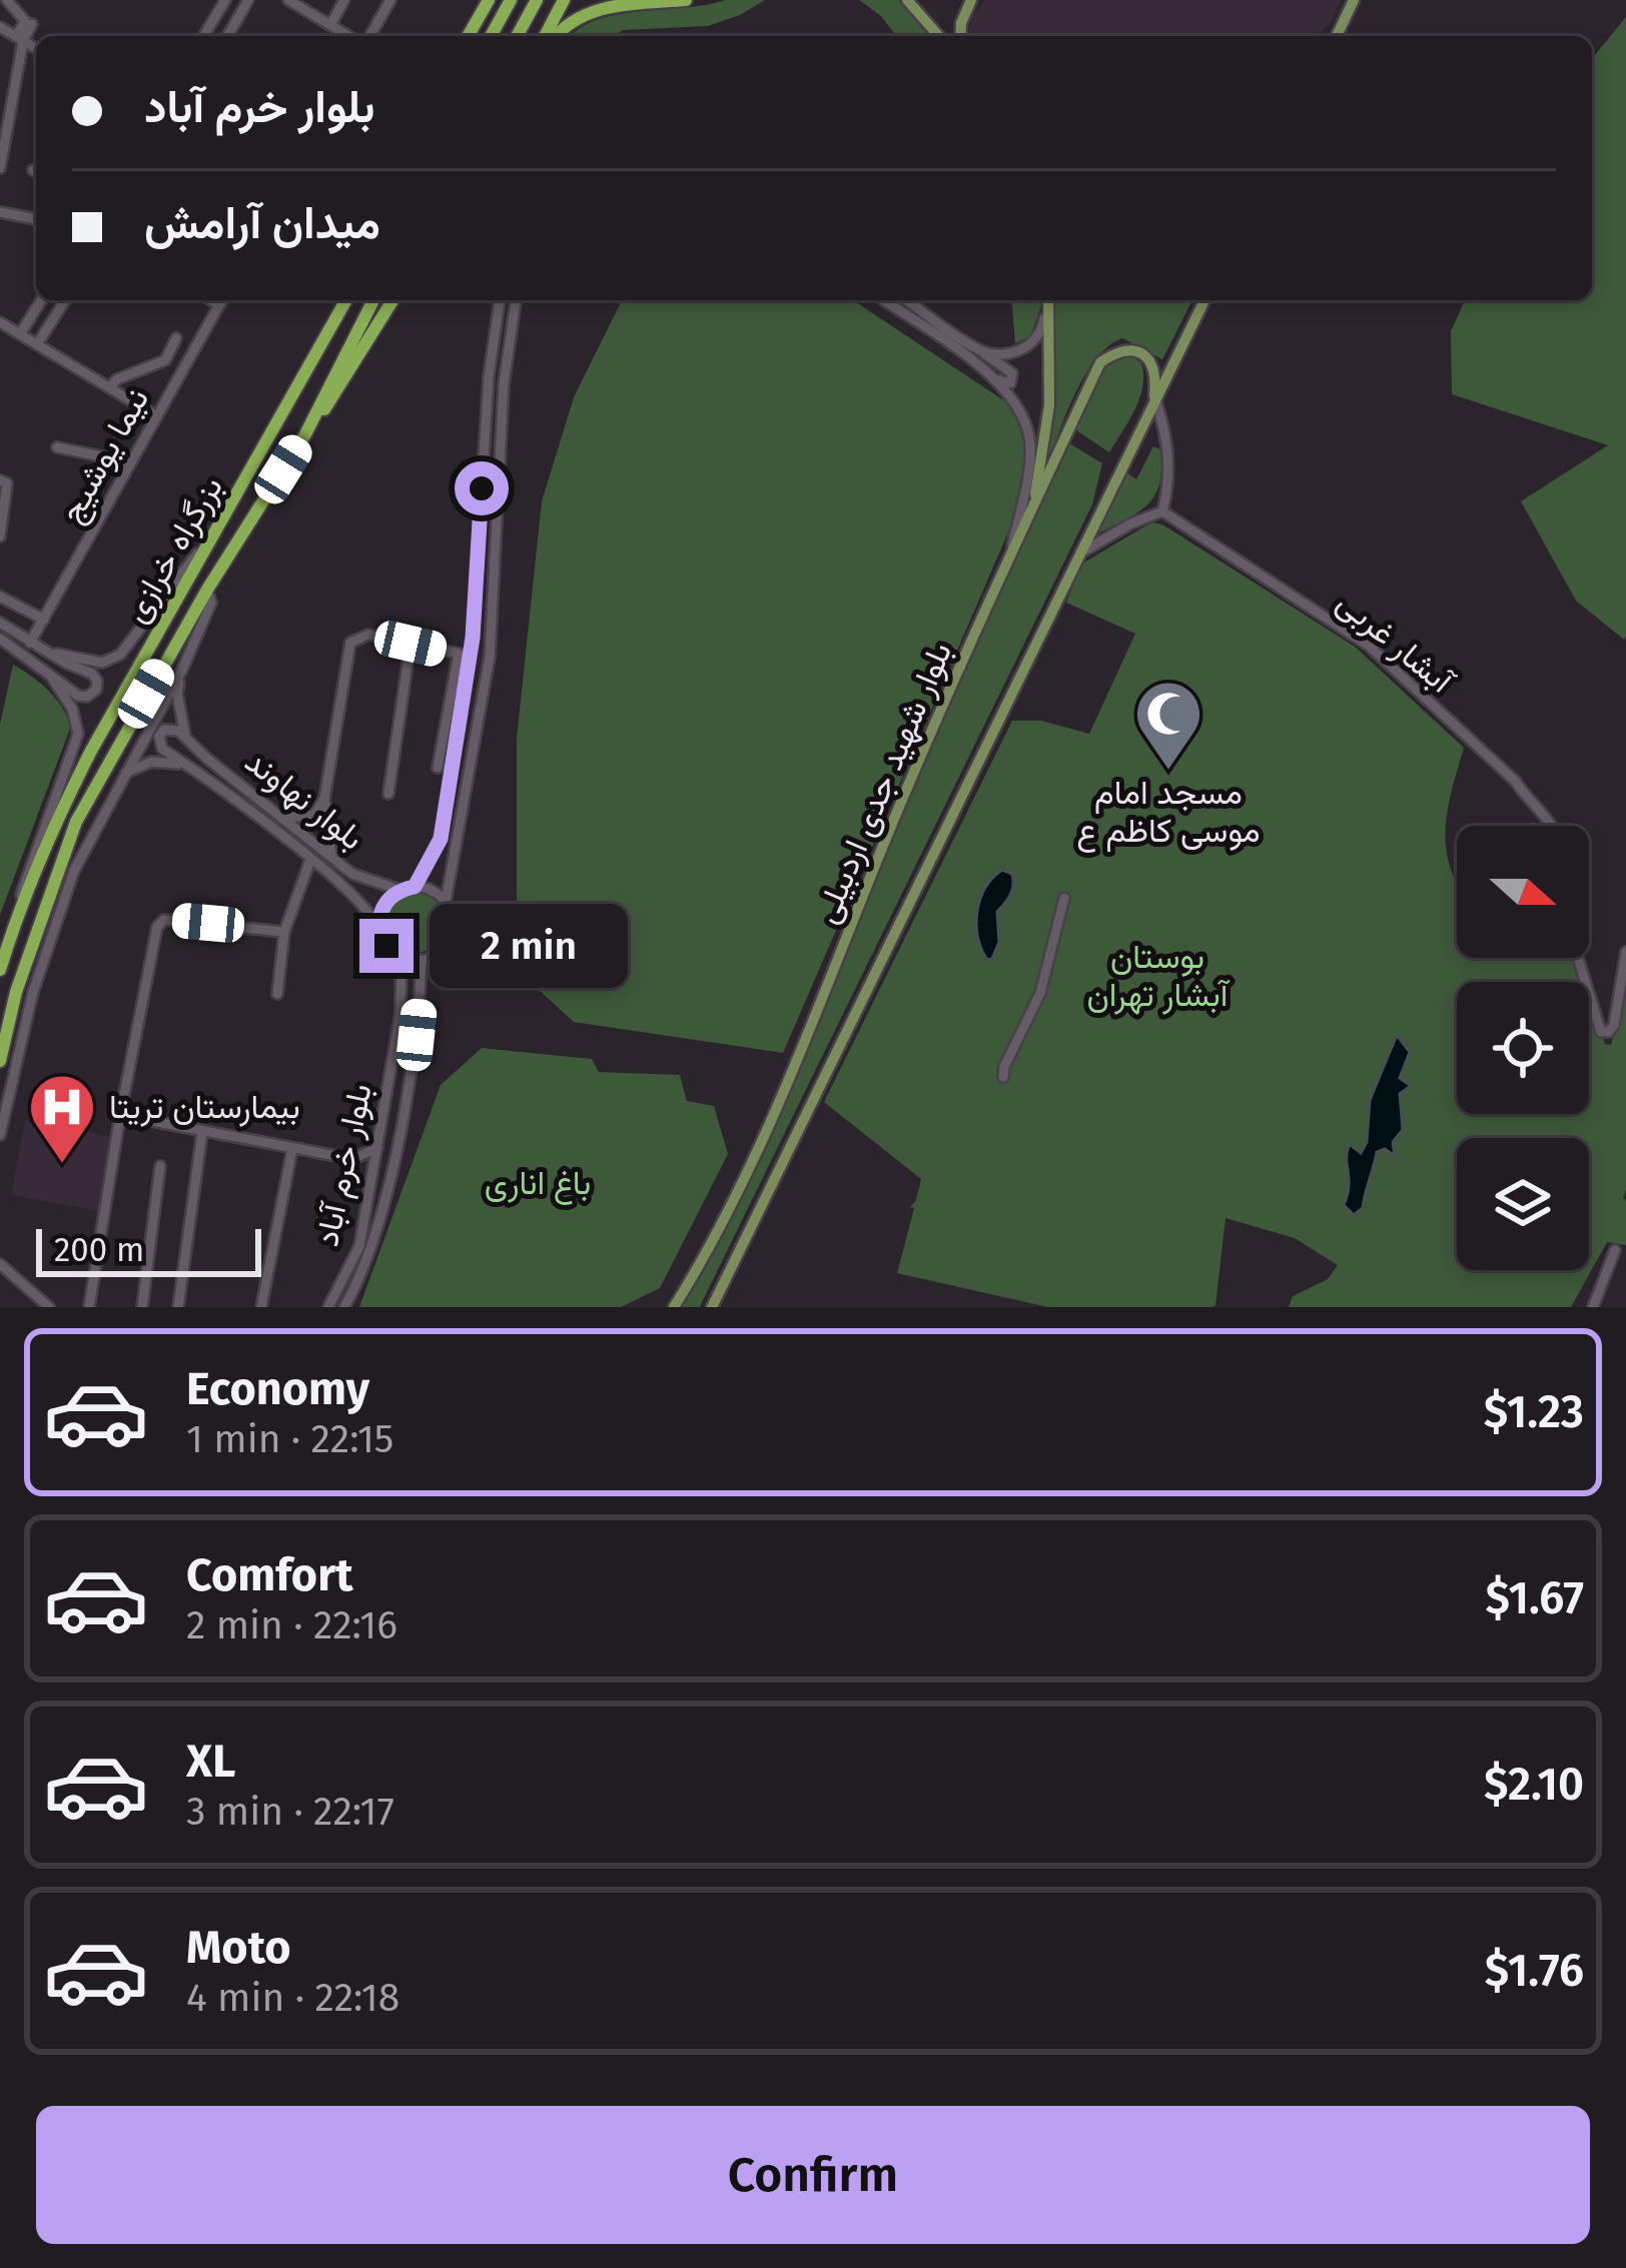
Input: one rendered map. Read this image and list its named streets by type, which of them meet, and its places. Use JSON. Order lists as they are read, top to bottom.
{
  "streets": {
    "highway": ["بزرگراه خرازی"],
    "main road": ["بلوار شهید جدی اردبیلی"],
    "street": [
      "نیما یوشیج",
      "آبشار غربی",
      "بلوار نهاوند",
      "بلوار خرم آباد"
    ]
  },
  "crossings": [
    ["بلوار نهاوند", "بلوار خرم آباد"]
  ],
  "parks": ["بوستان آبشار تهران", "باغ اناری"],
  "places": {
    "mosque": ["مسجد امام موسی کاظم ع"],
    "hospital": ["بیمارستان تریتا"]
  },
  "scale_bar": "200 m",
  "north": "right",
  "page": {
    "banner": ["بلوار خرم آباد", "میدان آرامش"],
    "bubble": "2 min",
    "scale": "200 m",
    "list": [
      {
        "name": "Economy",
        "note": "1 min · 22:15",
        "value": "$1.23"
      },
      {
        "name": "Comfort",
        "note": "2 min · 22:16",
        "value": "$1.67"
      },
      {
        "name": "XL",
        "note": "3 min · 22:17",
        "value": "$2.10"
      },
      {
        "name": "Moto",
        "note": "4 min · 22:18",
        "value": "$1.76"
      }
    ],
    "buttons": "Confirm"
  }
}
